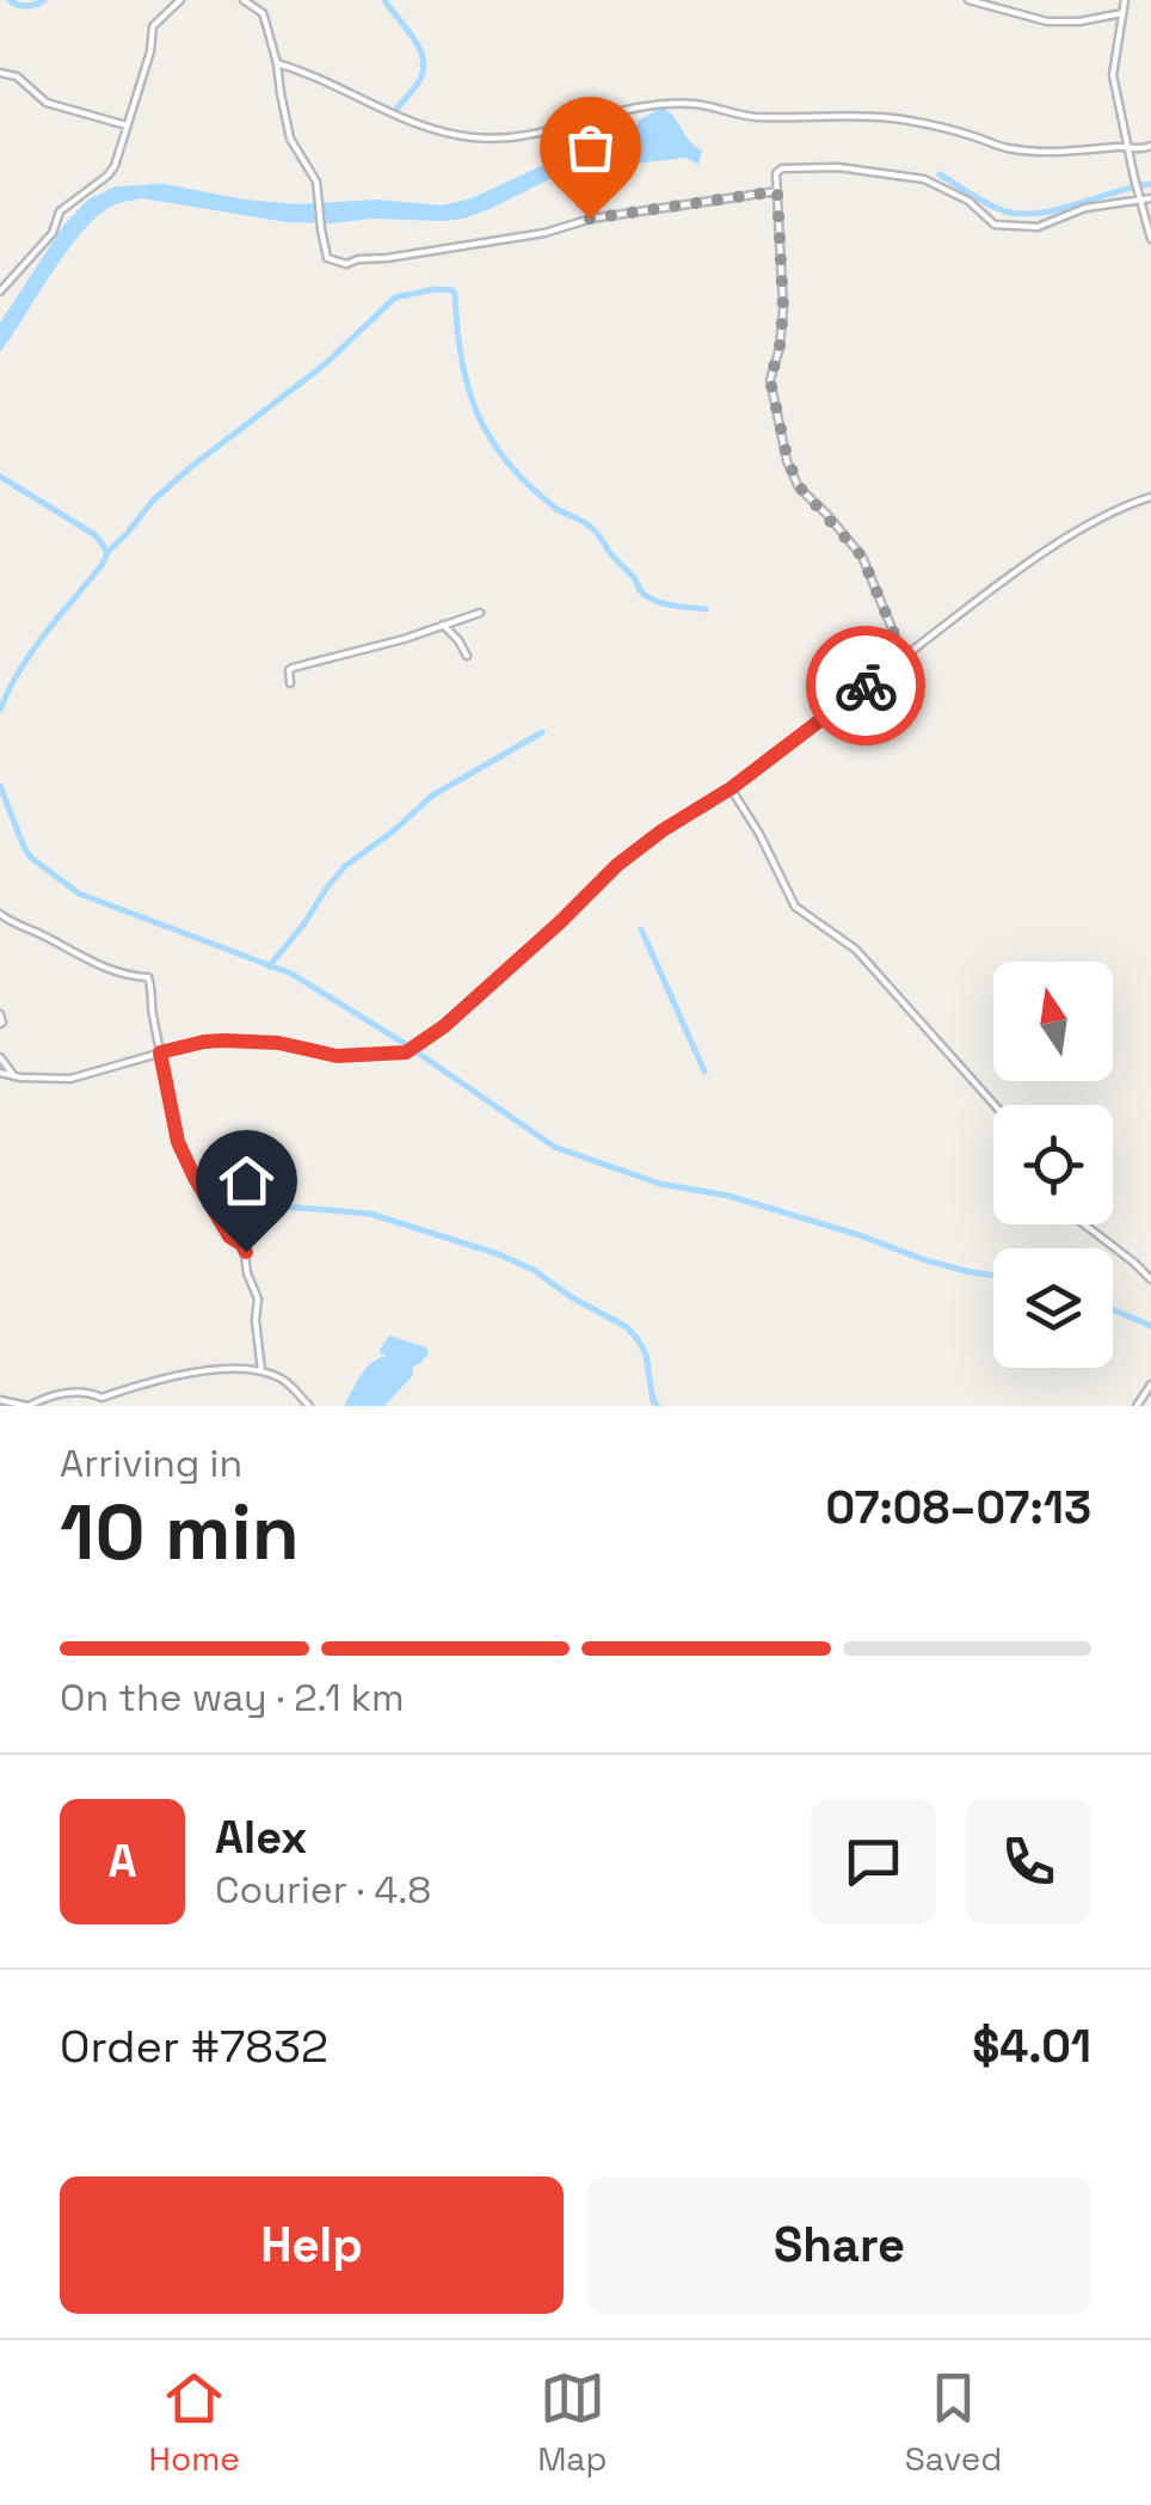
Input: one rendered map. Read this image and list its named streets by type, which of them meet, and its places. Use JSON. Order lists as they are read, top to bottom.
{
  "north": "top",
  "page": {
    "heading": ["10 min", "Arriving in", "07:08–07:13"],
    "panel": [
      "Alex",
      "Courier · 4.8",
      "Order #7832",
      "$4.01"
    ],
    "bar": "On the way · 2.1 km",
    "round": "A",
    "buttons": ["Help", "Share"],
    "tabs": ["Home", "Map", "Saved"]
  }
}
